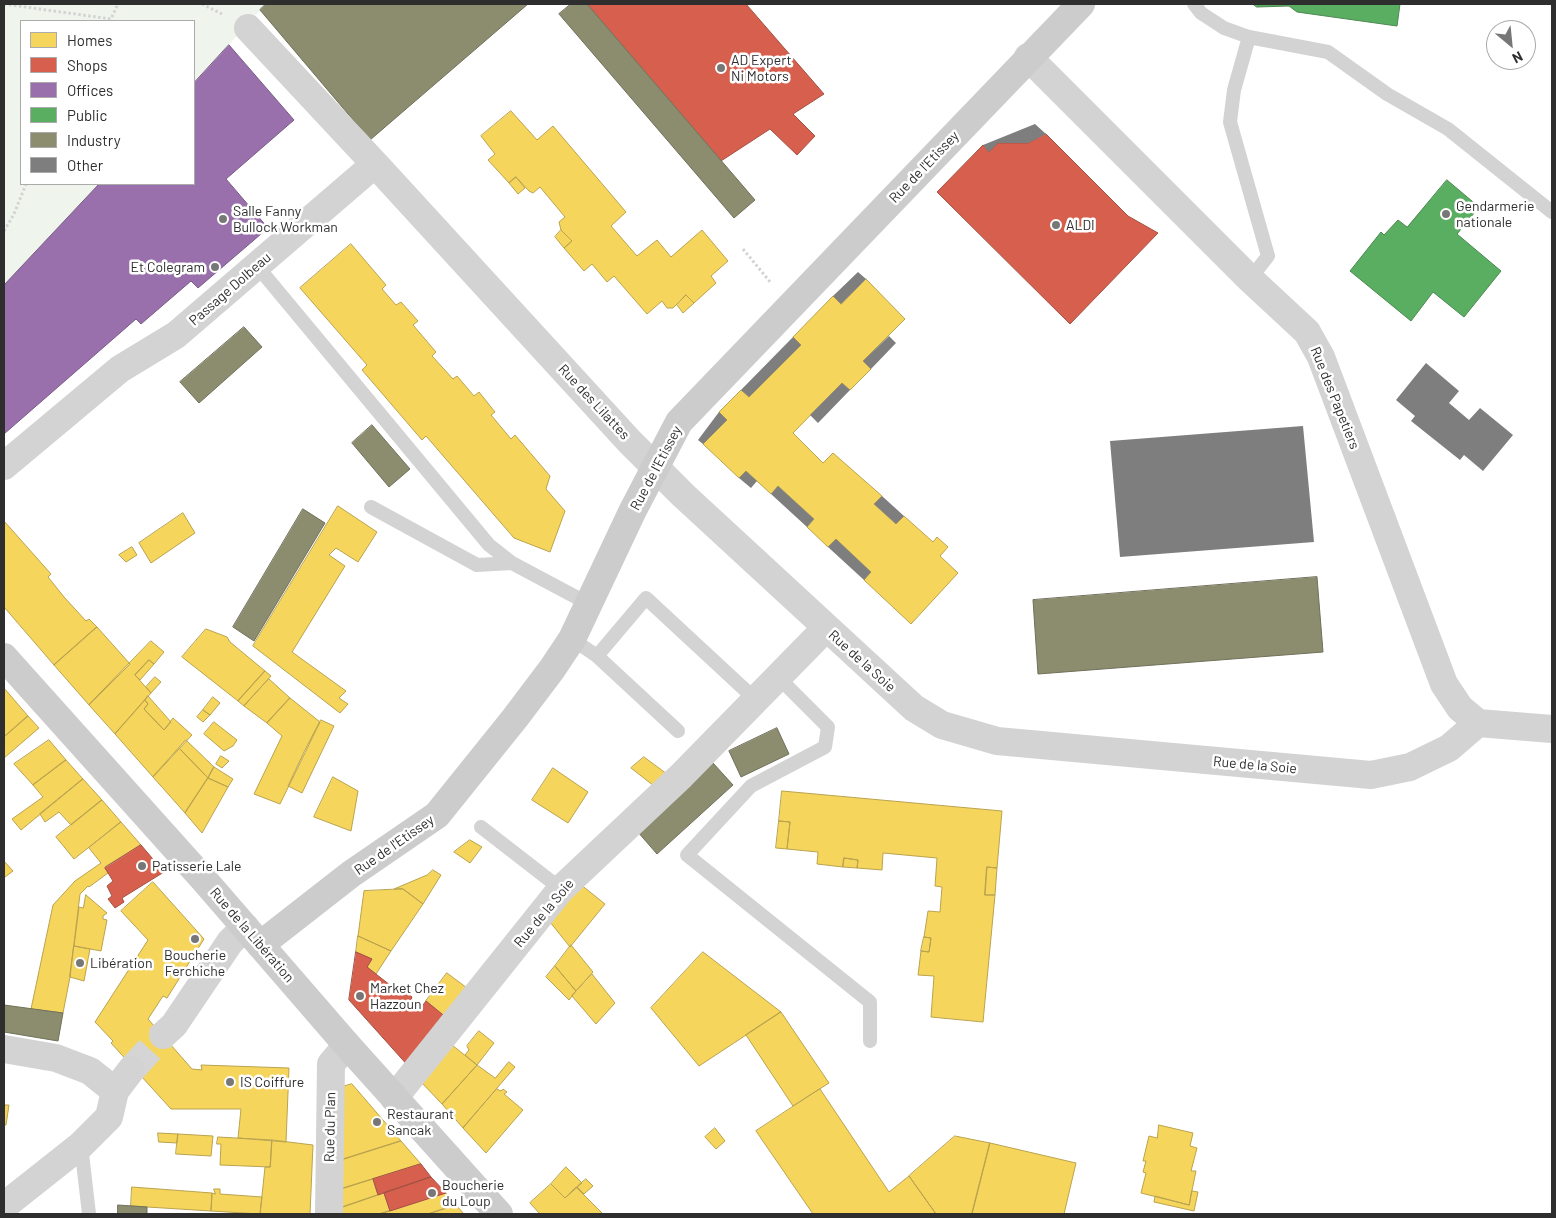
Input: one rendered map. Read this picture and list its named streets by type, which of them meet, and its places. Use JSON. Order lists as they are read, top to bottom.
{
  "streets": {
    "street": [
      "Rue de l'Etissey",
      "Passage Dolbeau",
      "Rue des Papetiers",
      "Rue des Lilattes",
      "Rue de la Soie",
      "Rue de la Libération",
      "Rue du Plan"
    ]
  },
  "crossings": [
    ["Rue de l'Etissey", "Rue des Papetiers"],
    ["Rue de l'Etissey", "Rue des Lilattes"],
    ["Rue de l'Etissey", "Rue de la Libération"],
    ["Passage Dolbeau", "Rue des Lilattes"],
    ["Rue des Papetiers", "Rue de la Soie"],
    ["Rue des Lilattes", "Rue de la Soie"],
    ["Rue de la Soie", "Rue de la Libération"],
    ["Rue de la Libération", "Rue du Plan"]
  ],
  "places": [
    "AD Expert Ni Motors",
    "Gendarmerie nationale",
    "Salle Fanny Bullock Workman",
    "ALDI",
    "Et Colegram",
    "Patisserie Lale",
    "Boucherie Ferchiche",
    "Libération",
    "Market Chez Hazzoun",
    "IS Coiffure",
    "Restaurant Sancak",
    "Boucherie du Loup"
  ],
  "legend": [
    "Homes",
    "Shops",
    "Offices",
    "Public",
    "Industry",
    "Other"
  ],
  "north": "bottom right"
}
